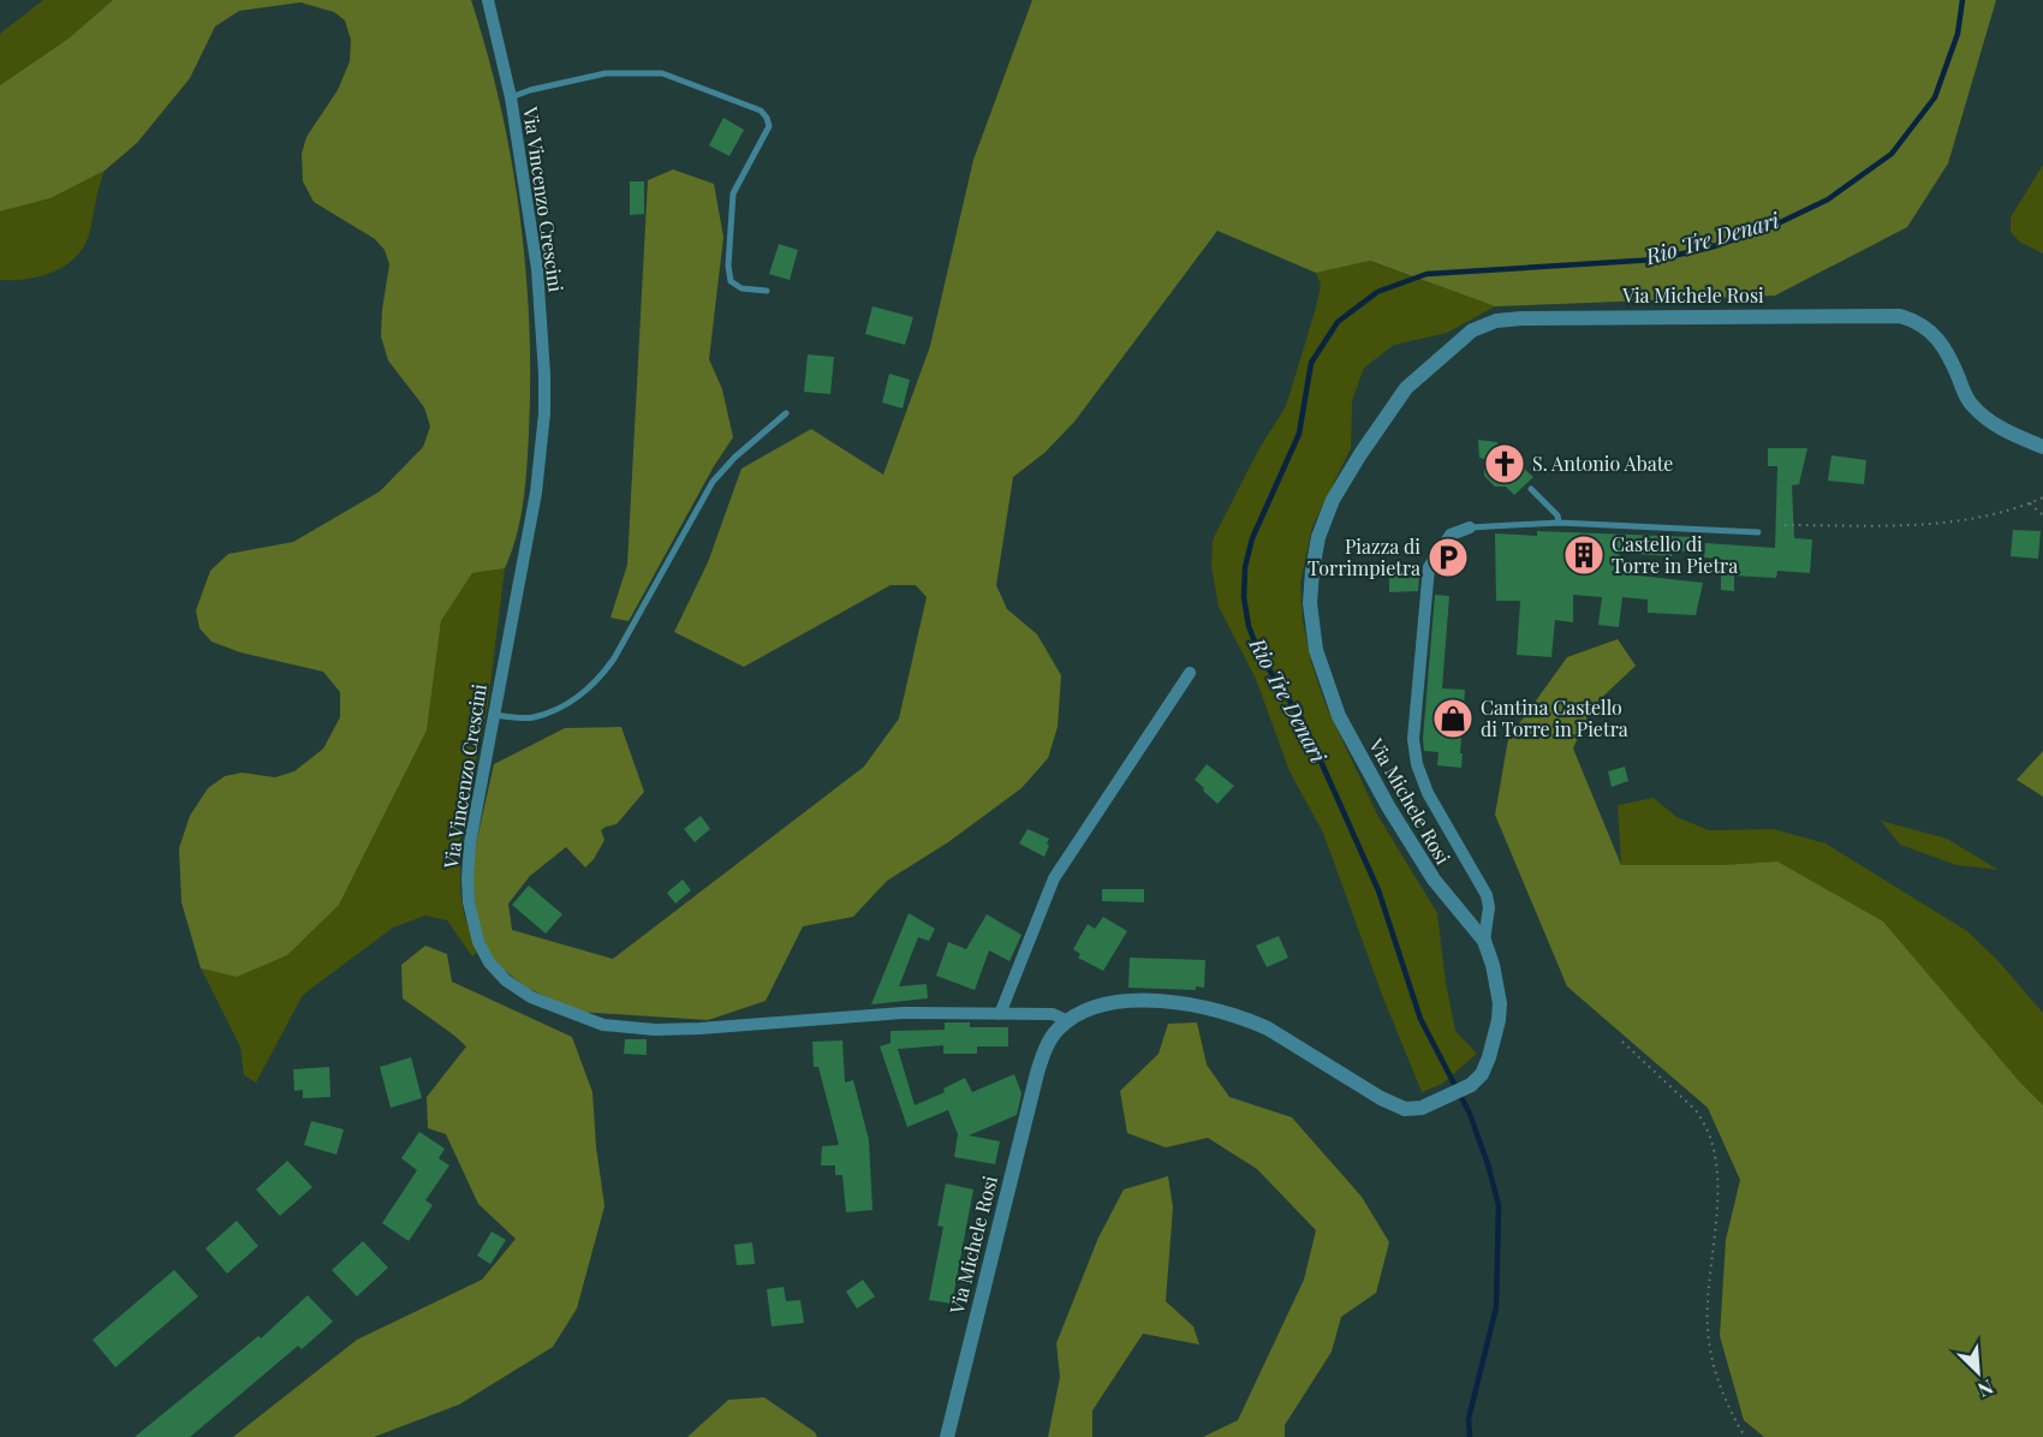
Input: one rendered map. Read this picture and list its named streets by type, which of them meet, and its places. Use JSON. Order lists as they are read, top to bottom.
{
  "streets": {
    "street": ["Via Vincenzo Crescini", "Via Michele Rosi"]
  },
  "crossings": [
    ["Via Vincenzo Crescini", "Via Michele Rosi"]
  ],
  "water": ["Rio Tre Denari"],
  "places": {
    "church": ["S. Antonio Abate"],
    "building": ["Castello di Torre in Pietra"],
    "parking": ["Piazza di Torrimpietra"],
    "shop": ["Cantina Castello di Torre in Pietra"]
  },
  "north": "bottom right"
}
